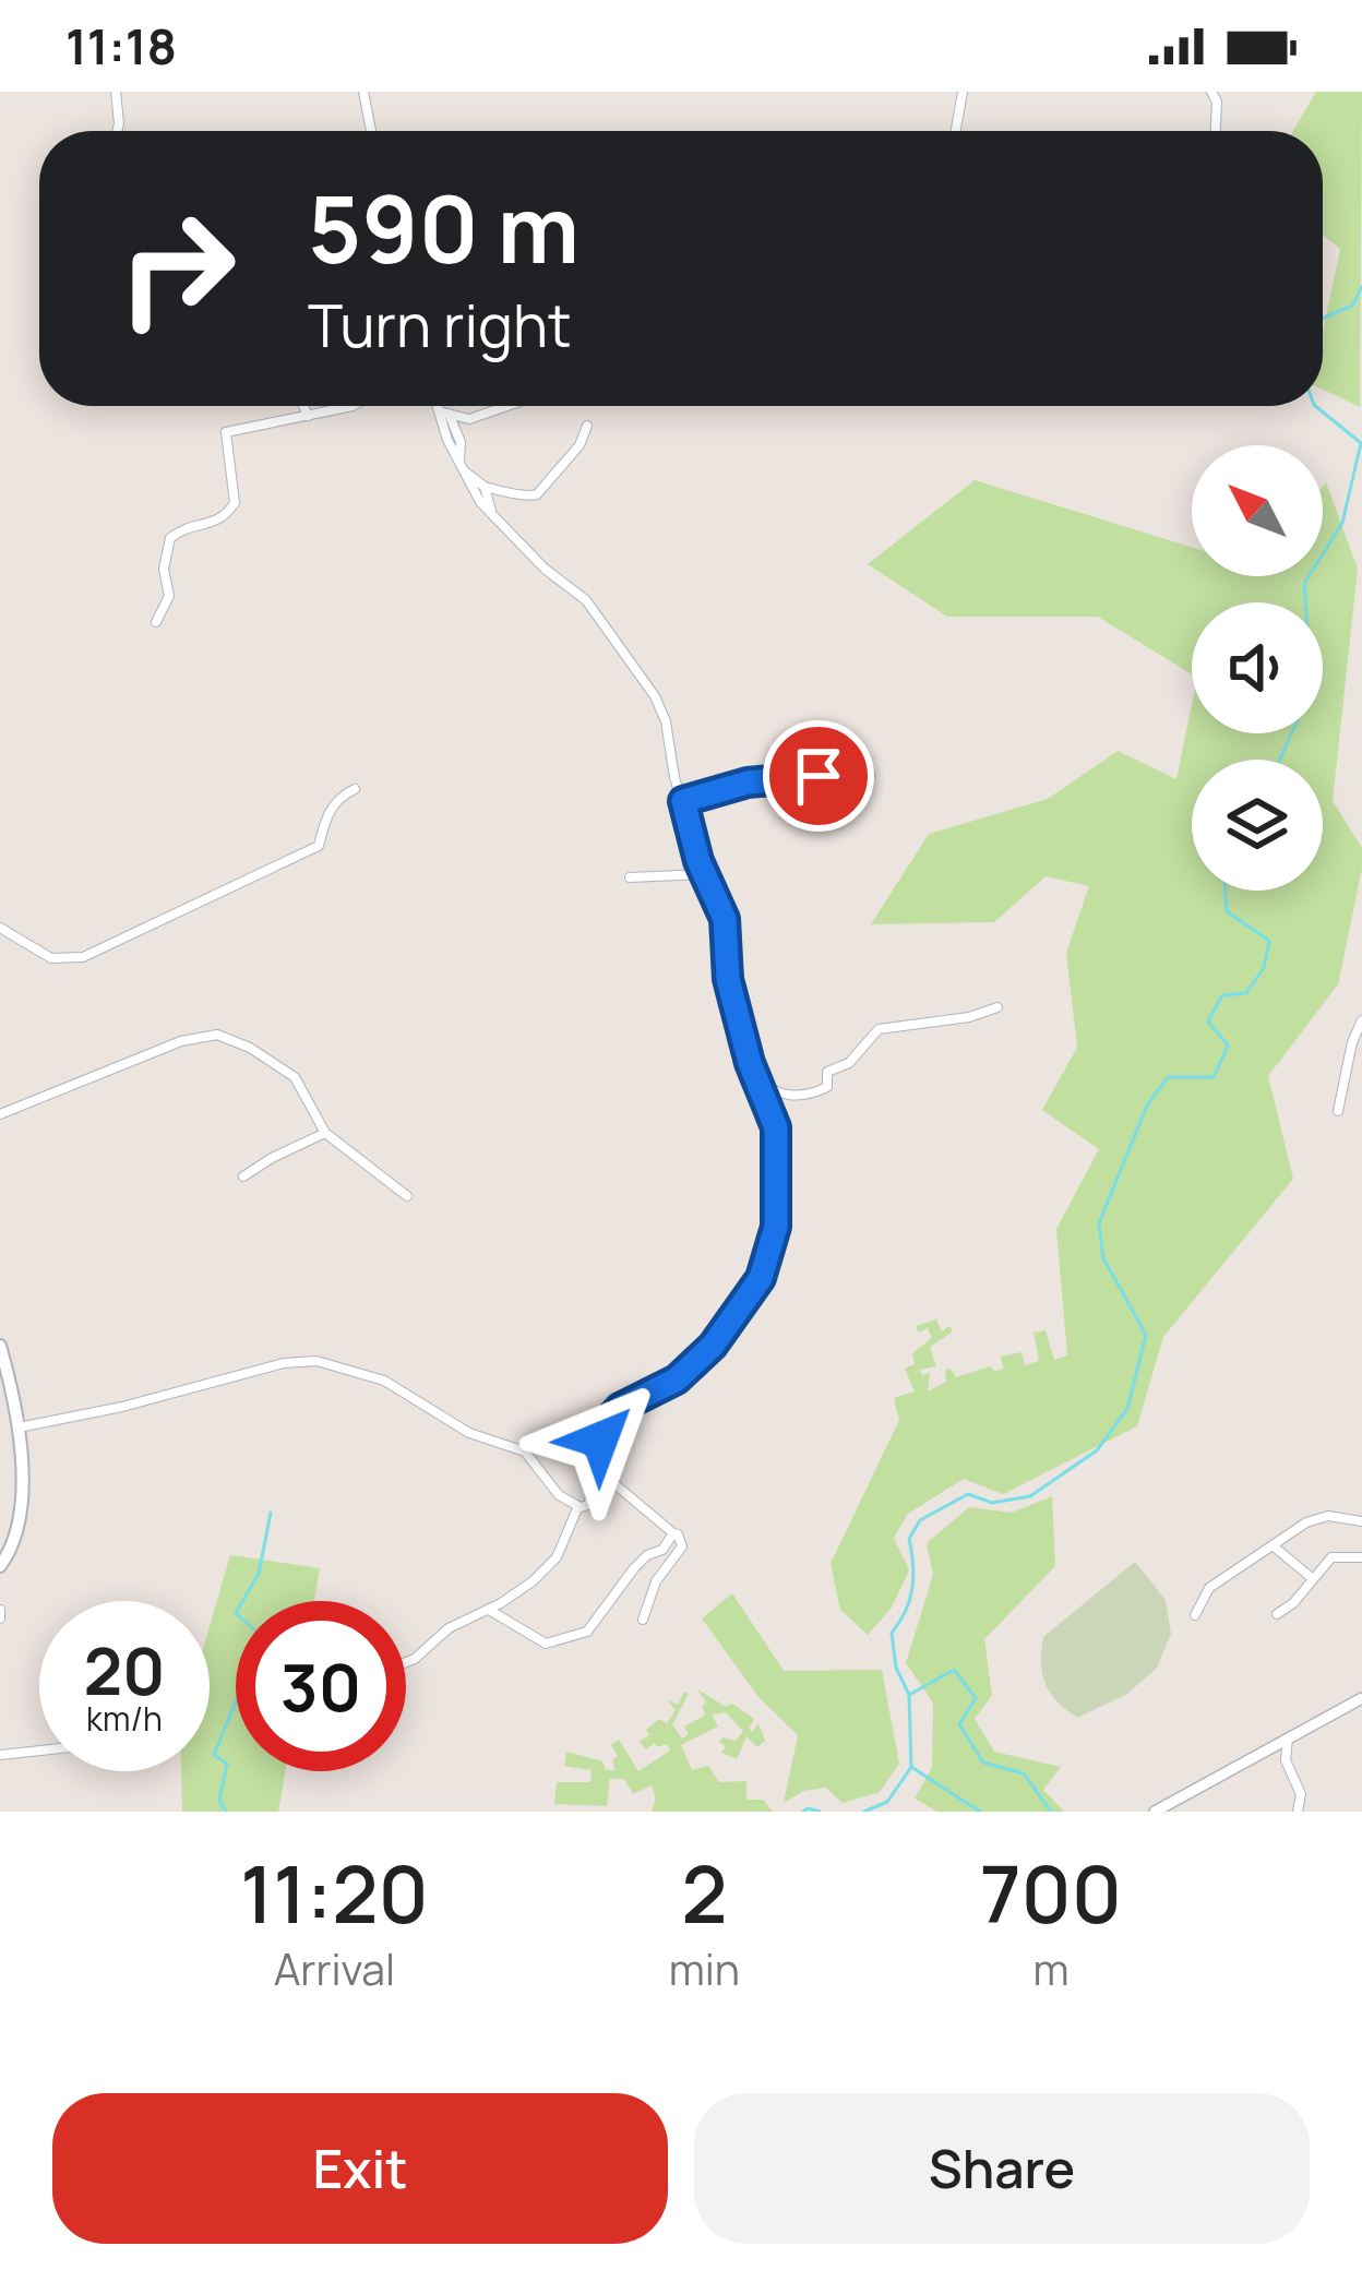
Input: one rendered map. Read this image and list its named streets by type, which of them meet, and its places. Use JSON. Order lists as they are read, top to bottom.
{
  "north": "top left",
  "page": {
    "status": "11:18",
    "turn": ["590 m", "Turn right"],
    "speed": "20 km/h",
    "limit": "30",
    "eta": [
      "11:20",
      "Arrival",
      "2",
      "min",
      "700",
      "m"
    ],
    "buttons": ["Exit", "Share"]
  }
}
